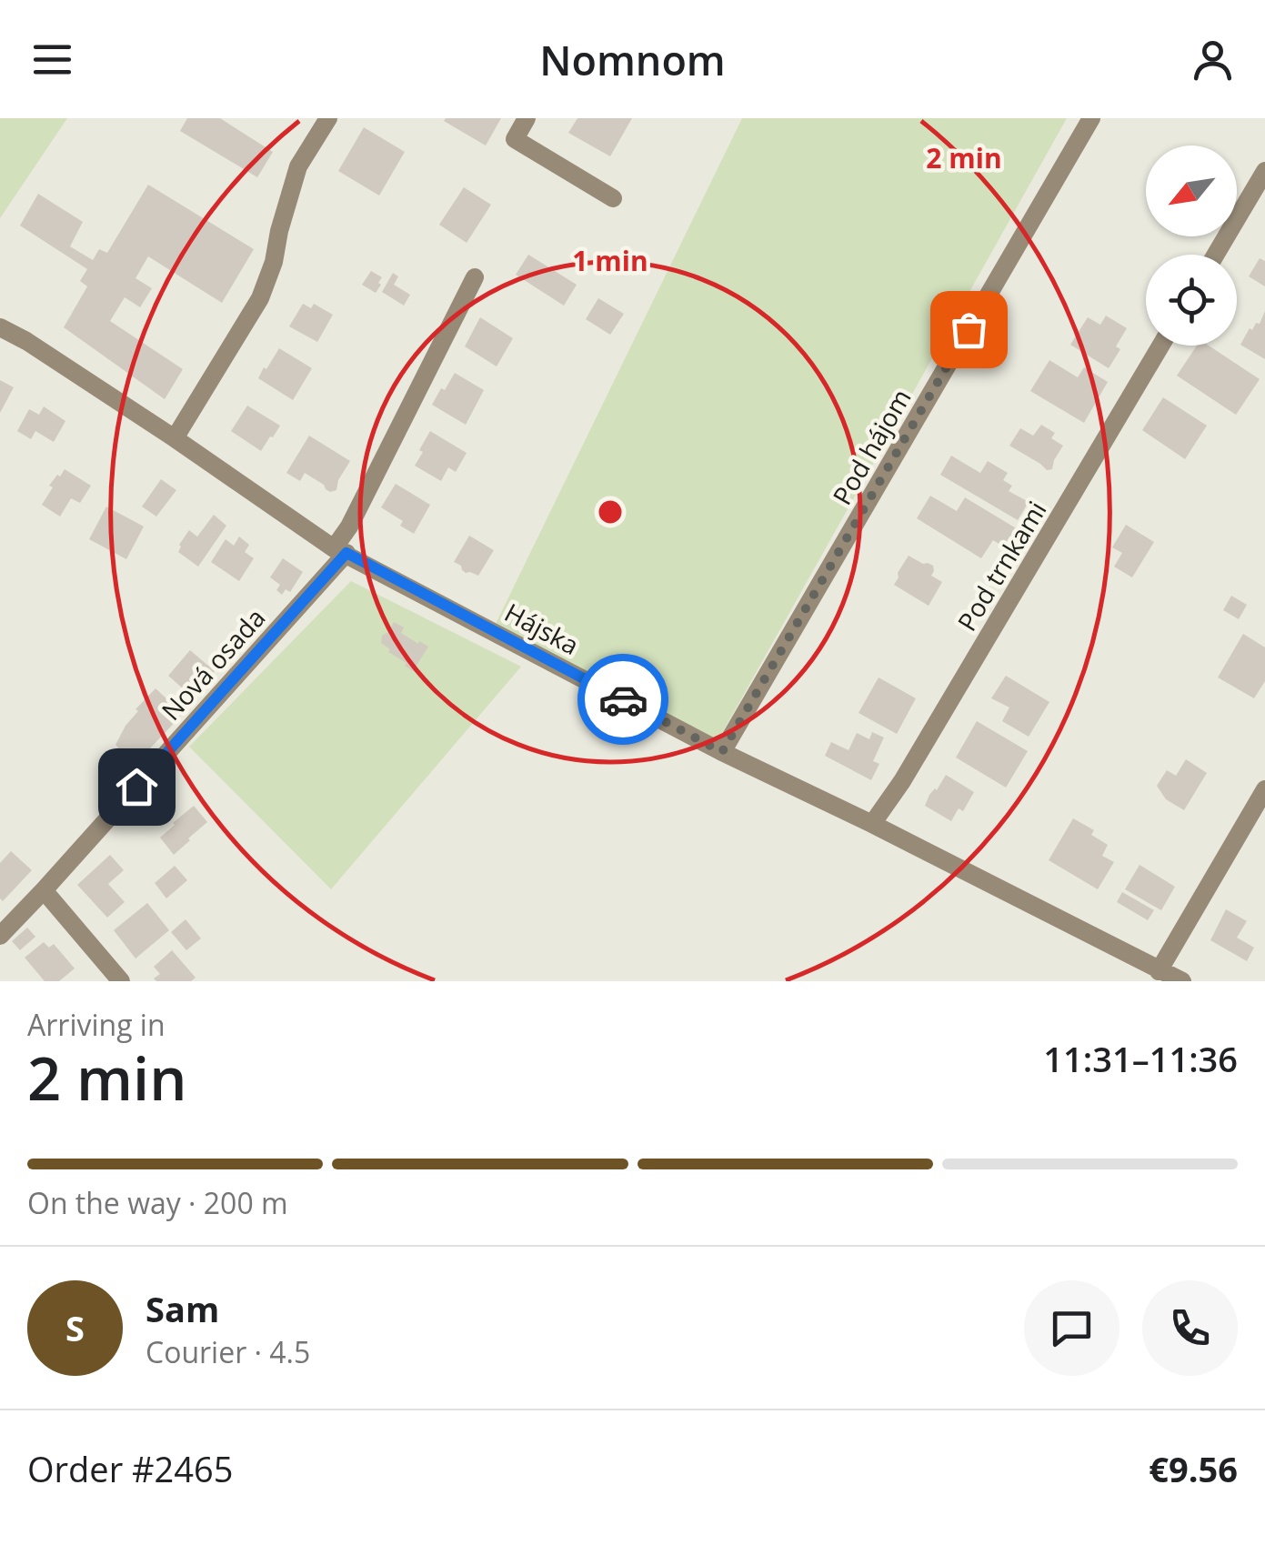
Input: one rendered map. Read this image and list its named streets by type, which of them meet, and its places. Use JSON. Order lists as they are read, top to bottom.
{
  "streets": {
    "street": [
      "Pod hájom",
      "Pod trnkami",
      "Hájska",
      "Nová osada"
    ]
  },
  "crossings": [
    ["Pod hájom", "Hájska"],
    ["Pod trnkami", "Hájska"],
    ["Hájska", "Nová osada"]
  ],
  "north": "bottom left",
  "page": {
    "header": "Nomnom",
    "heading": ["2 min", "Arriving in", "11:31–11:36"],
    "panel": [
      "Sam",
      "Courier · 4.5",
      "Order #2465",
      "€9.56"
    ],
    "bar": "On the way · 200 m",
    "round": "S"
  },
  "rings": ["2 min", "1 min"]
}
